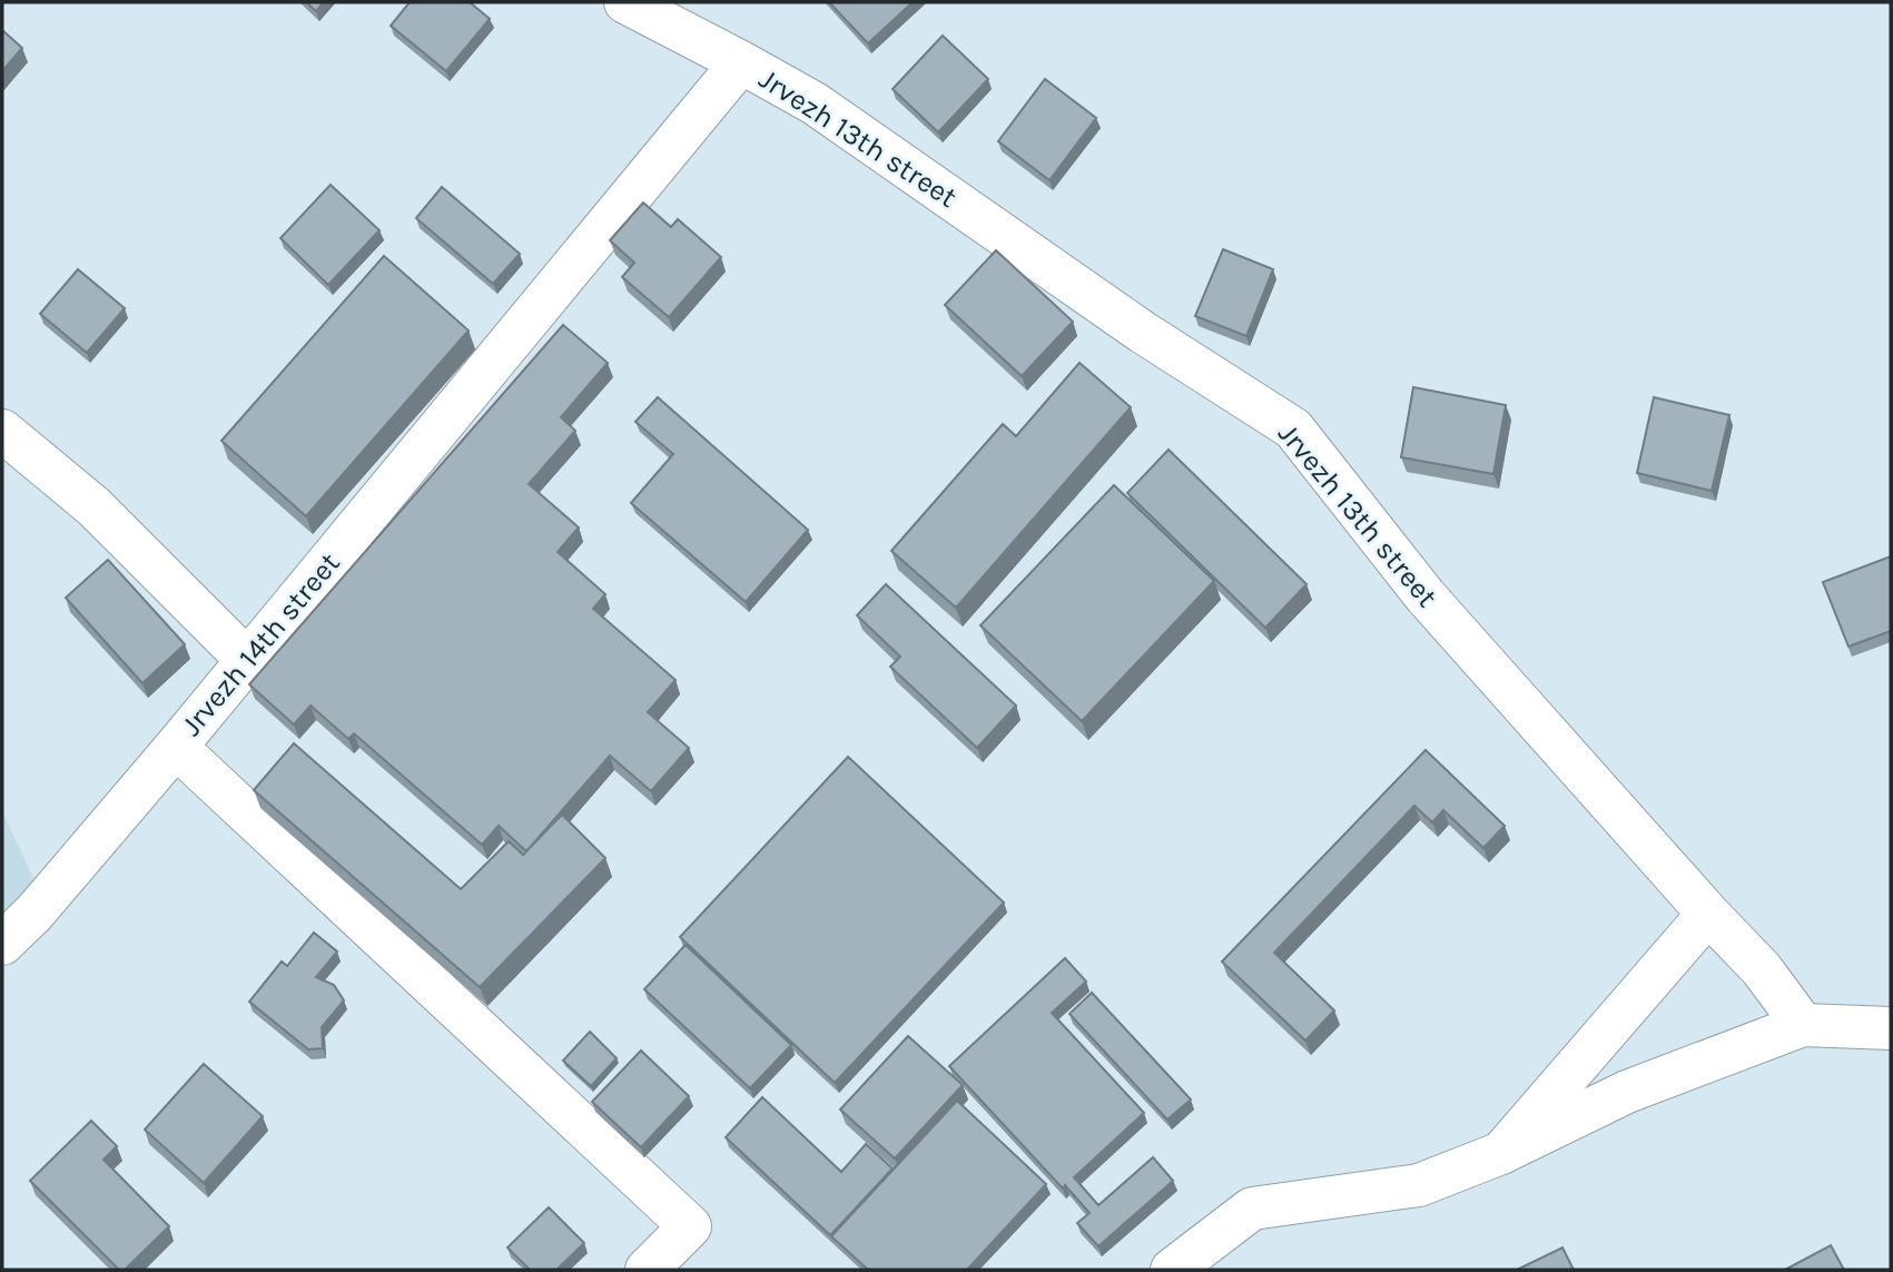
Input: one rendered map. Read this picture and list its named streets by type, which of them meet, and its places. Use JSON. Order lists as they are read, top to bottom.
{
  "streets": {
    "street": ["Jrvezh 13th street", "Jrvezh 14th street"]
  },
  "crossings": [
    ["Jrvezh 13th street", "Jrvezh 14th street"]
  ]
}
